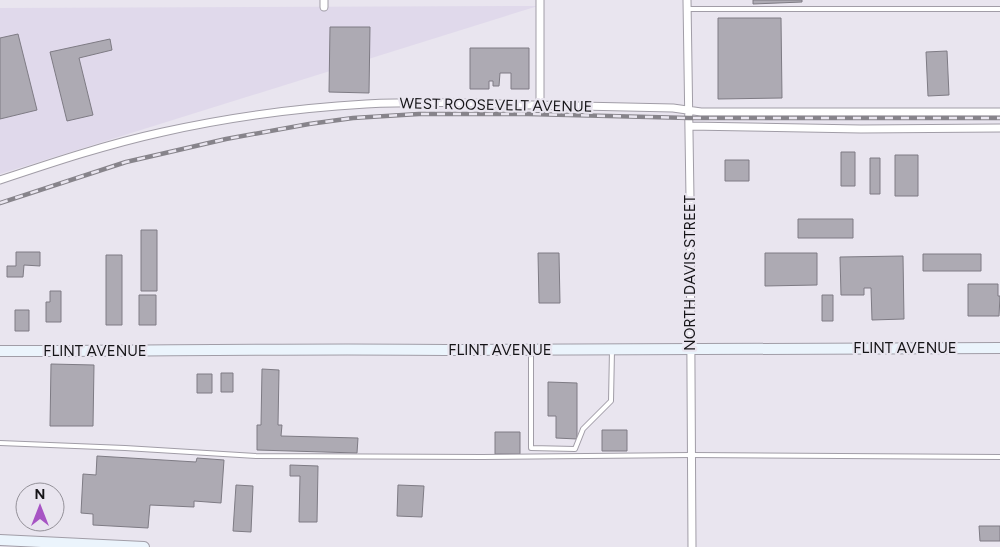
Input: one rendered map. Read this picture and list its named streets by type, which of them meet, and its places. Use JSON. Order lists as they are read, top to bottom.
{
  "streets": {
    "street": ["WEST ROOSEVELT AVENUE", "NORTH DAVIS STREET", "FLINT AVENUE"]
  },
  "crossings": [
    ["WEST ROOSEVELT AVENUE", "NORTH DAVIS STREET"],
    ["NORTH DAVIS STREET", "FLINT AVENUE"]
  ],
  "north": "top"
}
